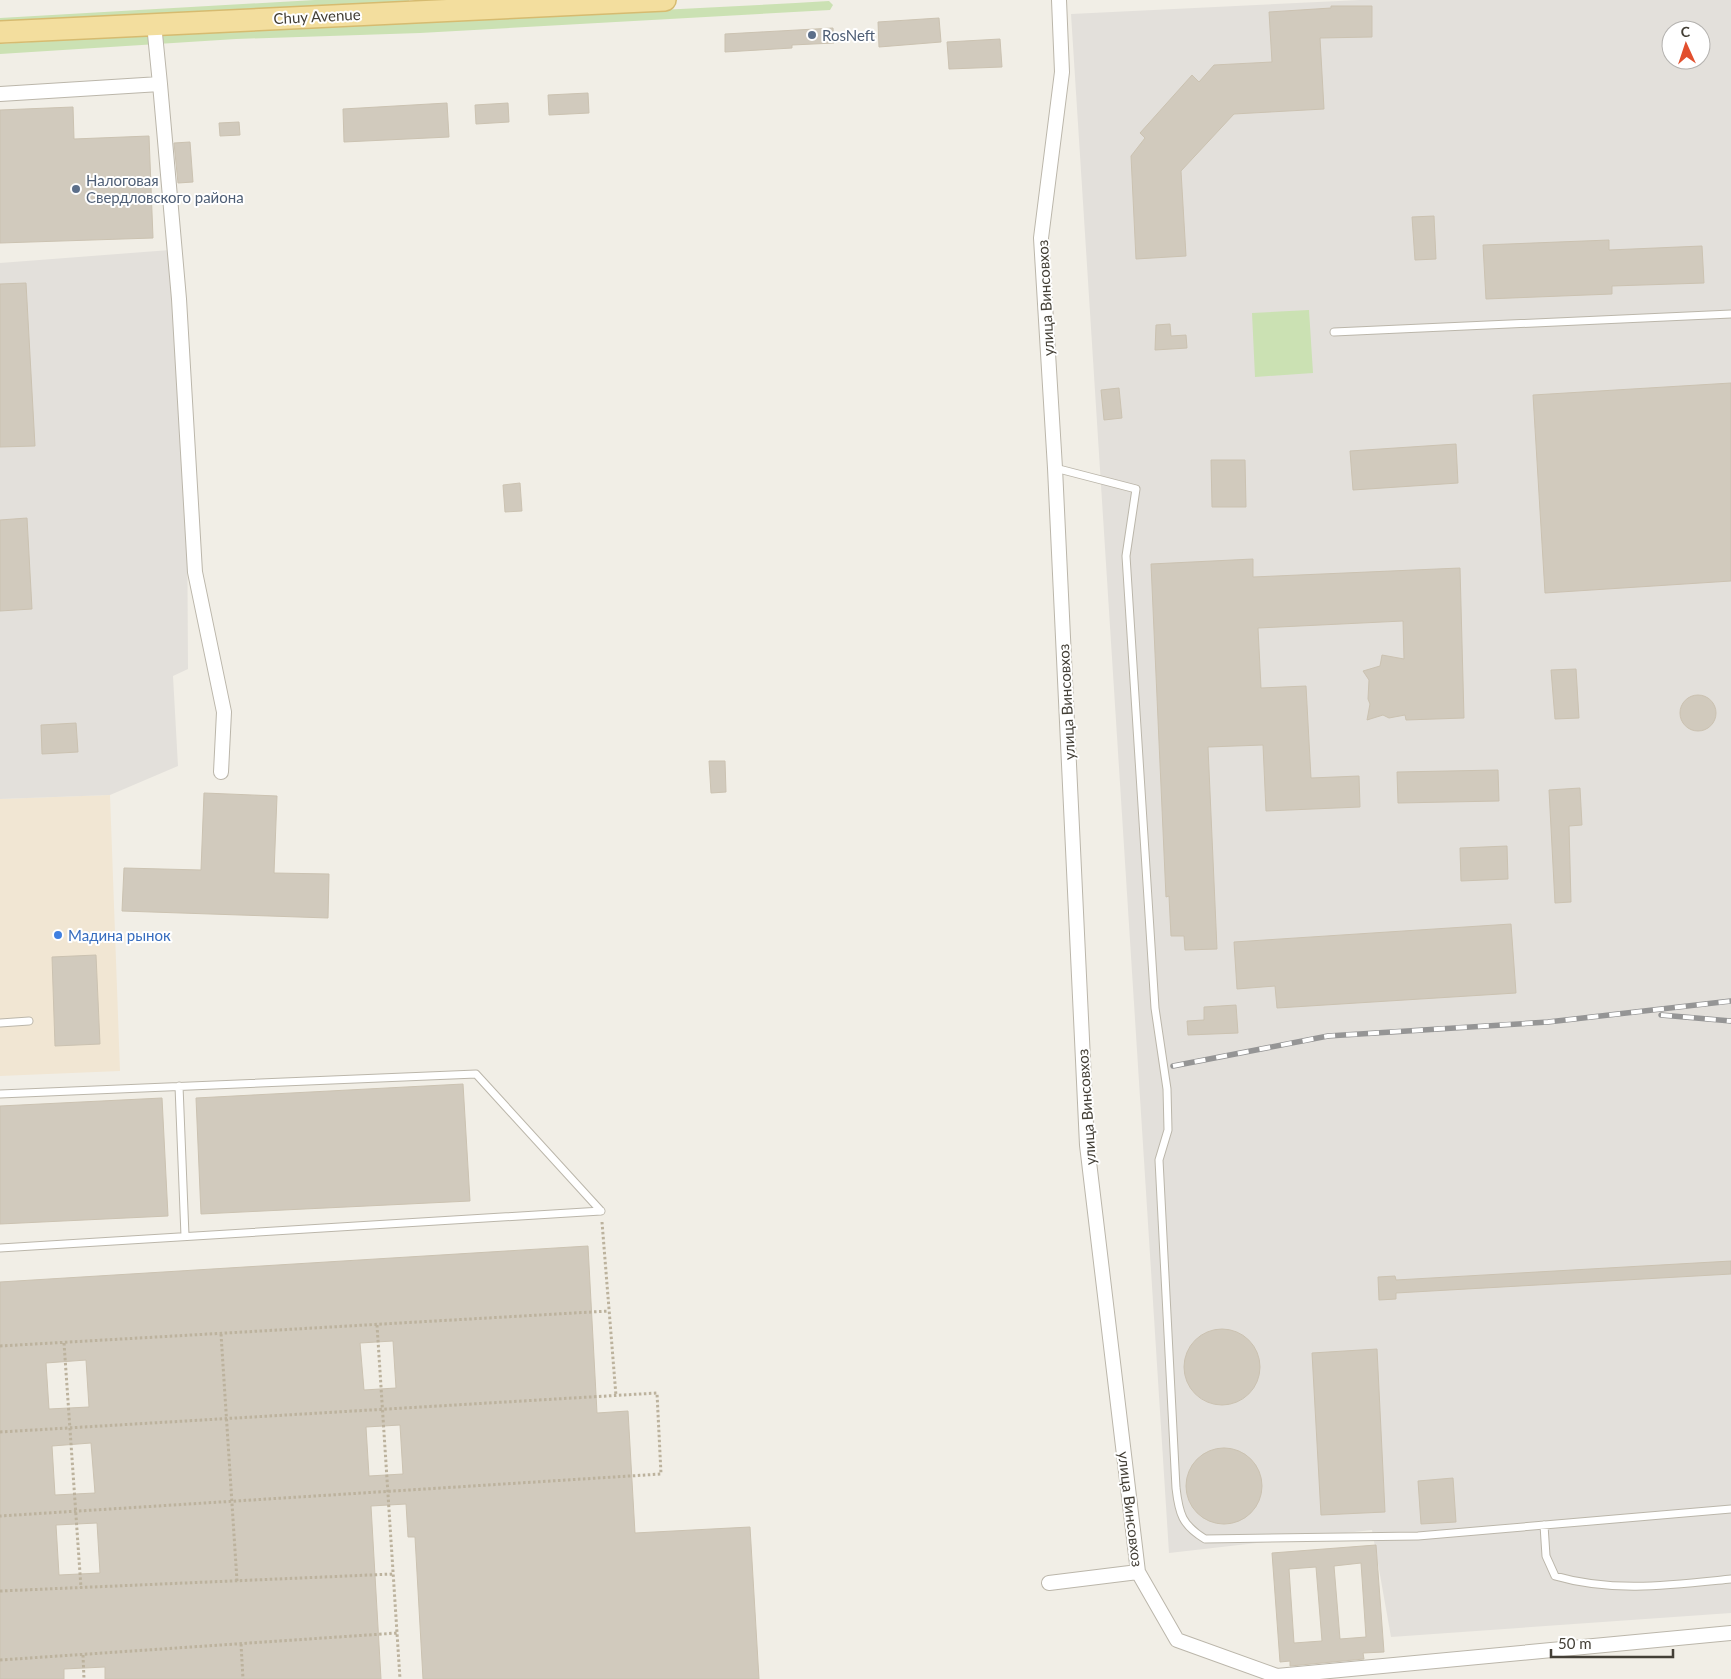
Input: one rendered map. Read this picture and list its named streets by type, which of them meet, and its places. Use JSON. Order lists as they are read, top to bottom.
{
  "streets": {
    "main road": ["Chuy Avenue"],
    "street": ["улица Винсовхоз"]
  },
  "places": ["RosNeft", "Налоговая Свердловского района", "Мадина рынок"],
  "scale_bar": "50 m",
  "north": "top"
}
